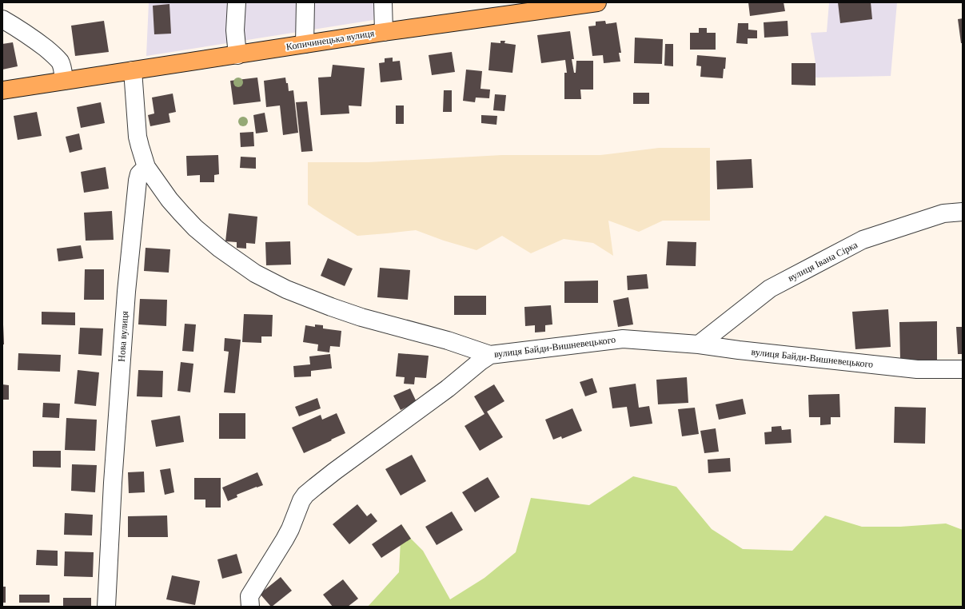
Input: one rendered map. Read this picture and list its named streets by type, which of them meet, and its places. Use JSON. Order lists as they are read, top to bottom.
{
  "streets": {
    "main road": ["Копичинецька вулиця"],
    "street": ["вулиця Івана Сірка", "Нова вулиця", "вулиця Байди-Вишневецького"]
  },
  "crossings": [
    ["вулиця Івана Сірка", "вулиця Байди-Вишневецького"],
    ["Нова вулиця", "вулиця Байди-Вишневецького"]
  ]
}
